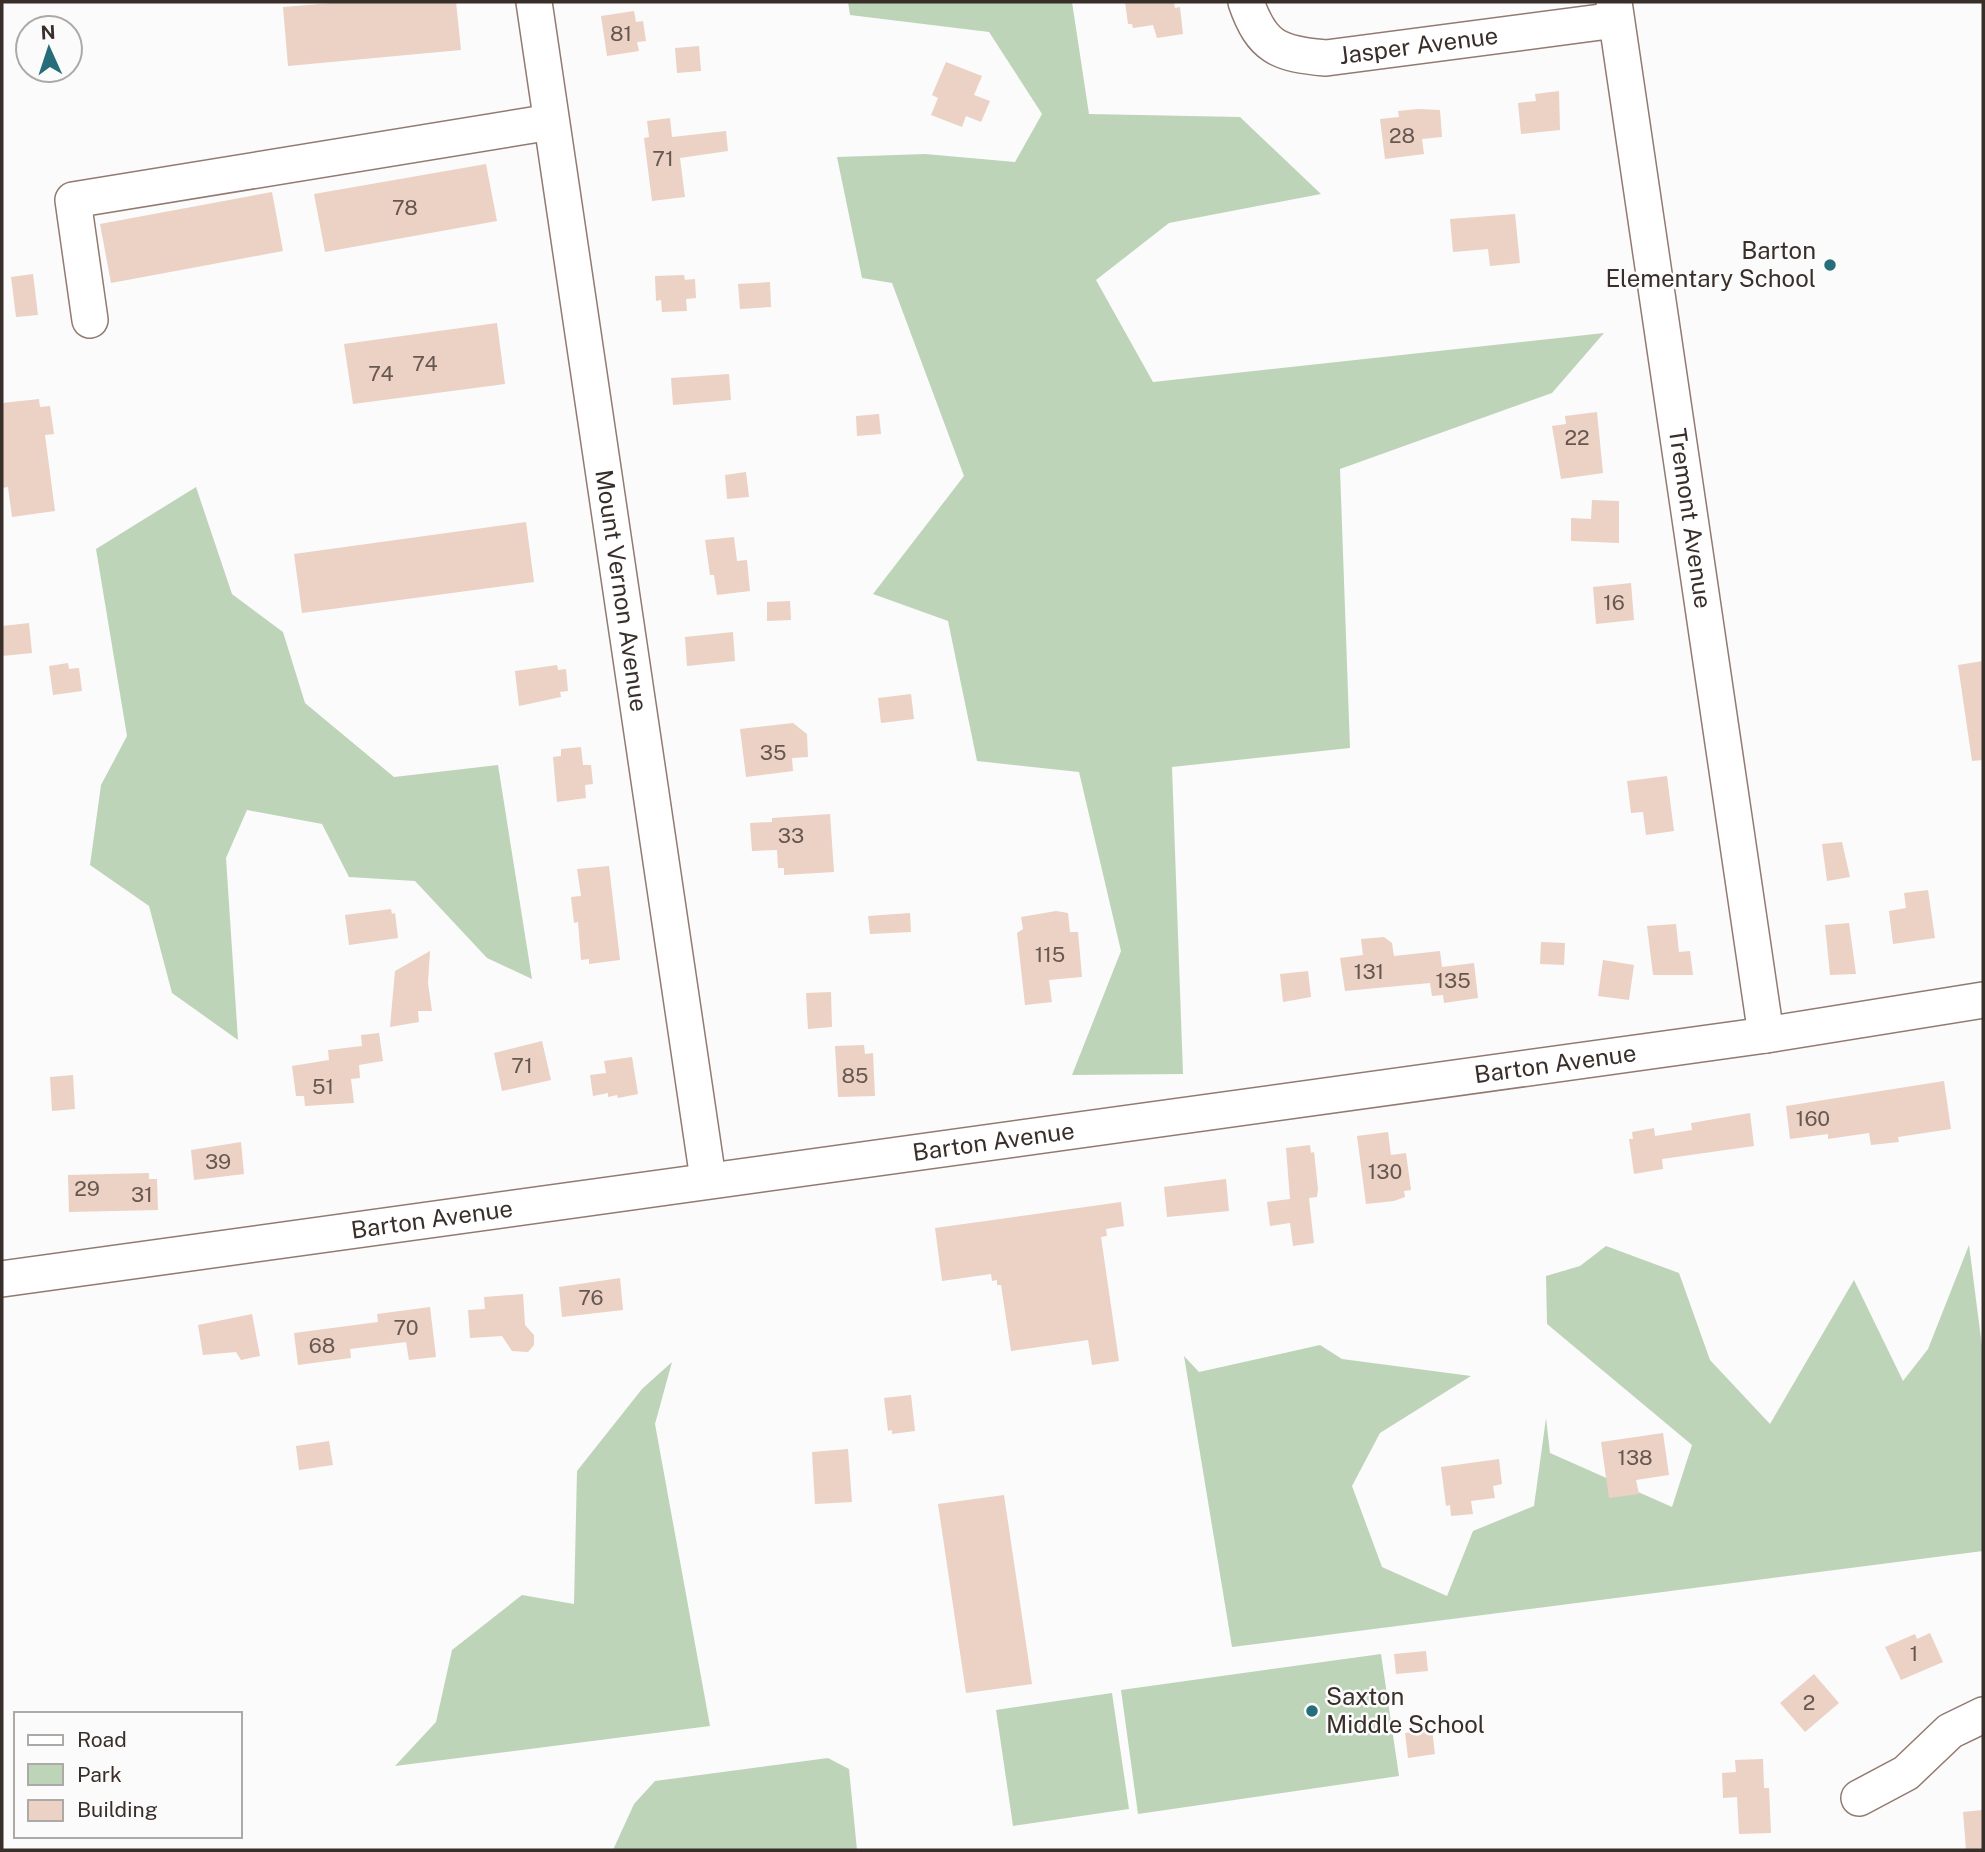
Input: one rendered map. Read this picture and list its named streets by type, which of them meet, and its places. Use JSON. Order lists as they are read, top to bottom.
{
  "streets": {
    "street": [
      "Jasper Avenue",
      "Tremont Avenue",
      "Mount Vernon Avenue",
      "Barton Avenue"
    ]
  },
  "crossings": [
    ["Jasper Avenue", "Tremont Avenue"],
    ["Tremont Avenue", "Barton Avenue"],
    ["Mount Vernon Avenue", "Barton Avenue"]
  ],
  "places": ["Barton Elementary School", "Saxton Middle School"],
  "house_numbers": [
    "81",
    "28",
    "71",
    "78",
    "74",
    "74",
    "22",
    "16",
    "35",
    "33",
    "115",
    "131",
    "135",
    "71",
    "85",
    "51",
    "160",
    "39",
    "130",
    "29",
    "31",
    "76",
    "70",
    "68",
    "138",
    "1",
    "2"
  ],
  "legend": ["Road", "Park", "Building"],
  "north": "top"
}
